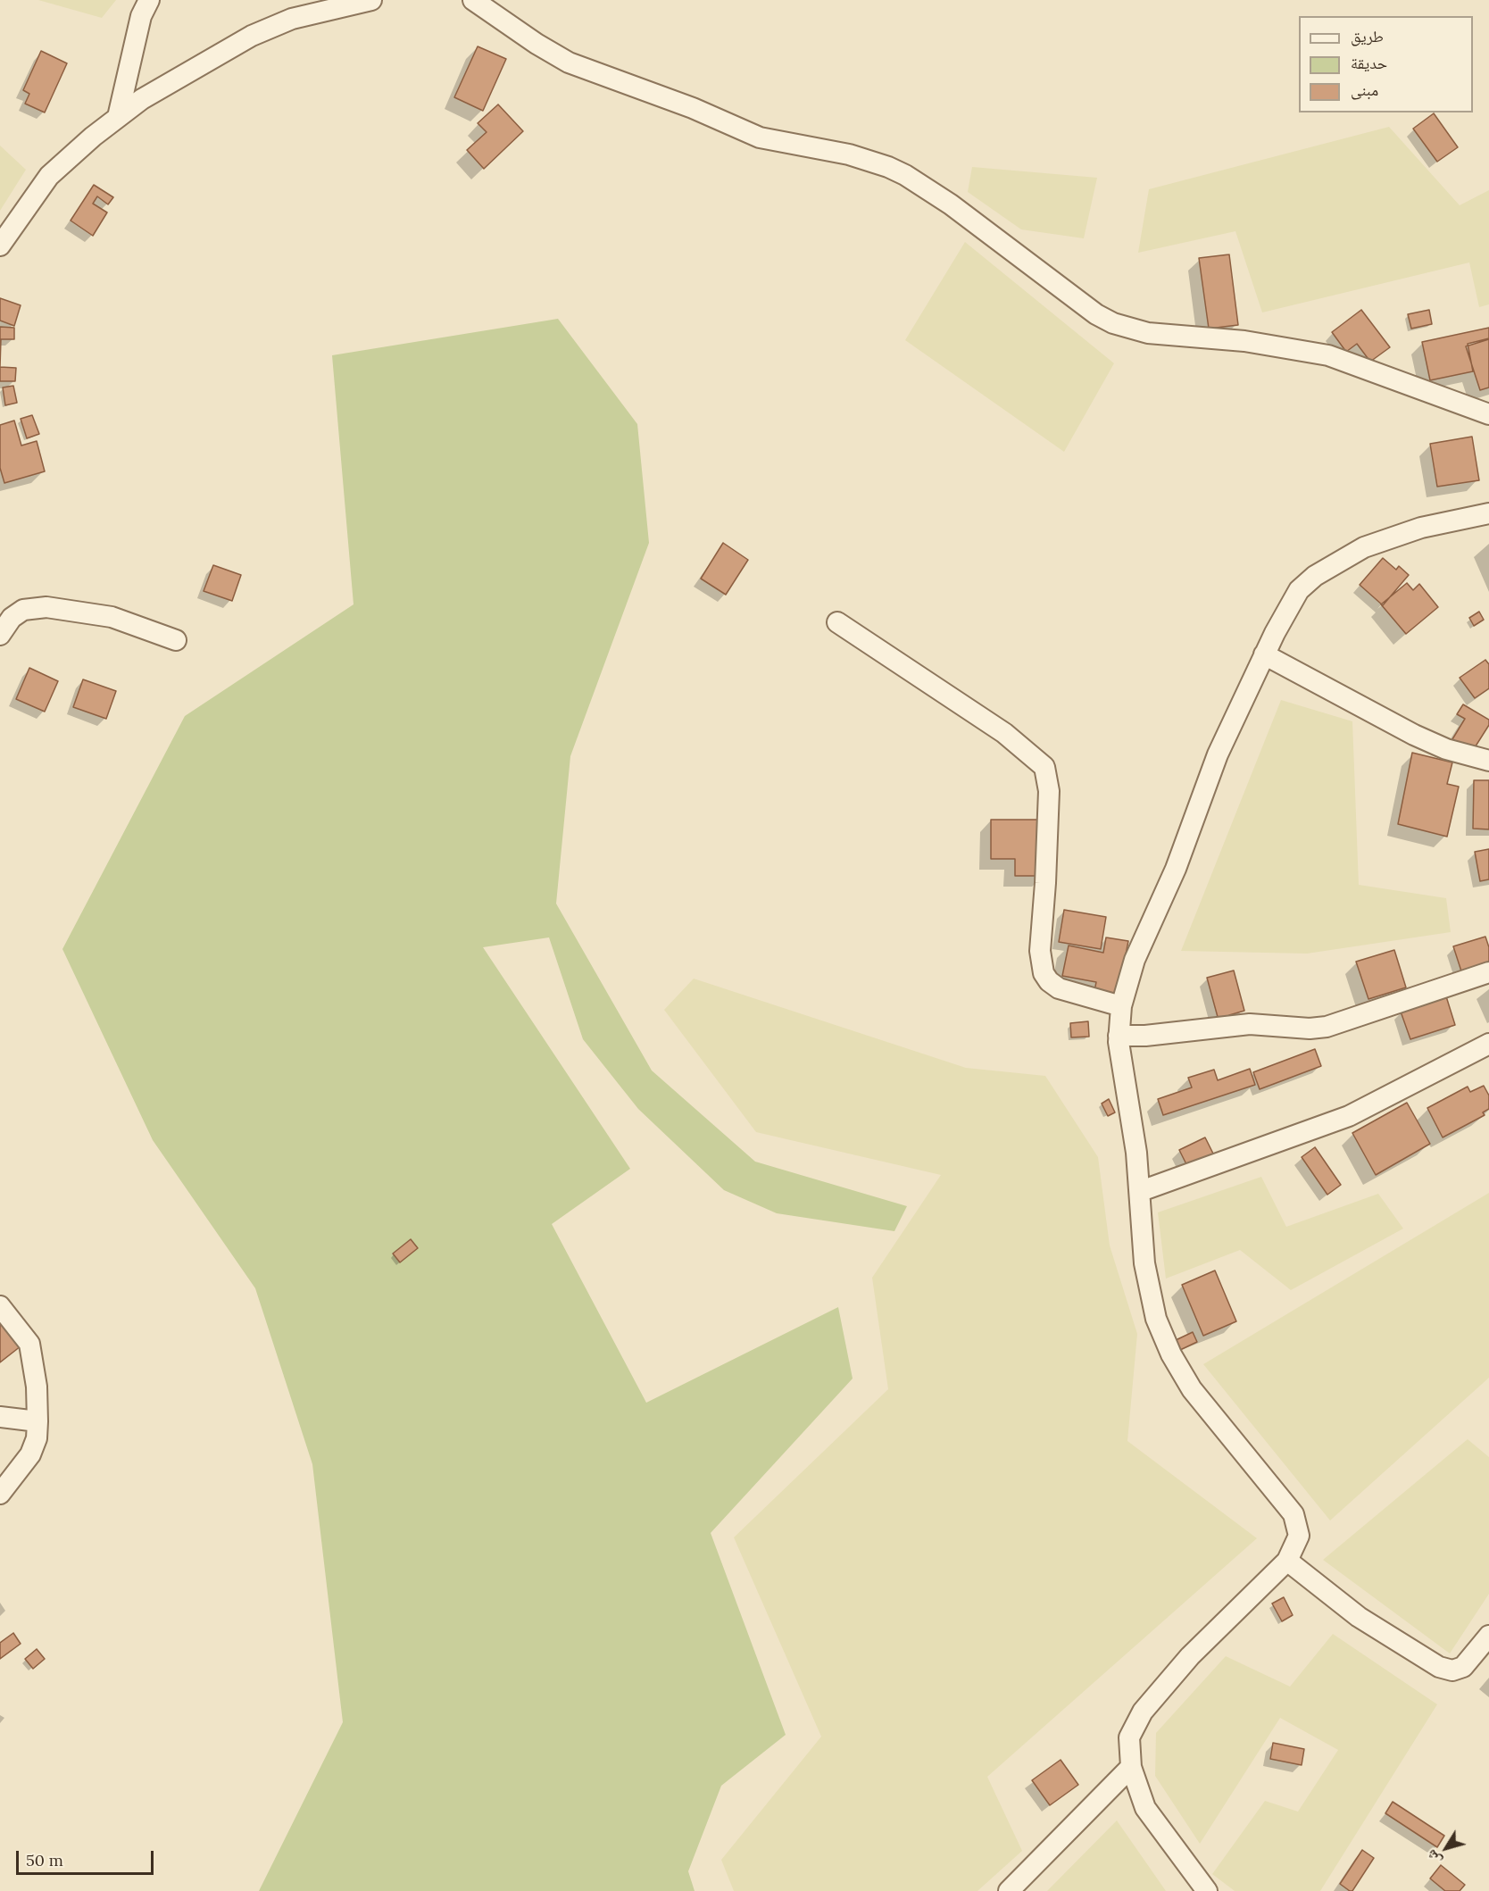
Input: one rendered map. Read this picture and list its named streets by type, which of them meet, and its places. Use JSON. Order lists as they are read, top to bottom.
{
  "legend": ["طريق", "حديقة", "مبنى"],
  "scale_bar": "50 m",
  "north": "bottom left"
}
